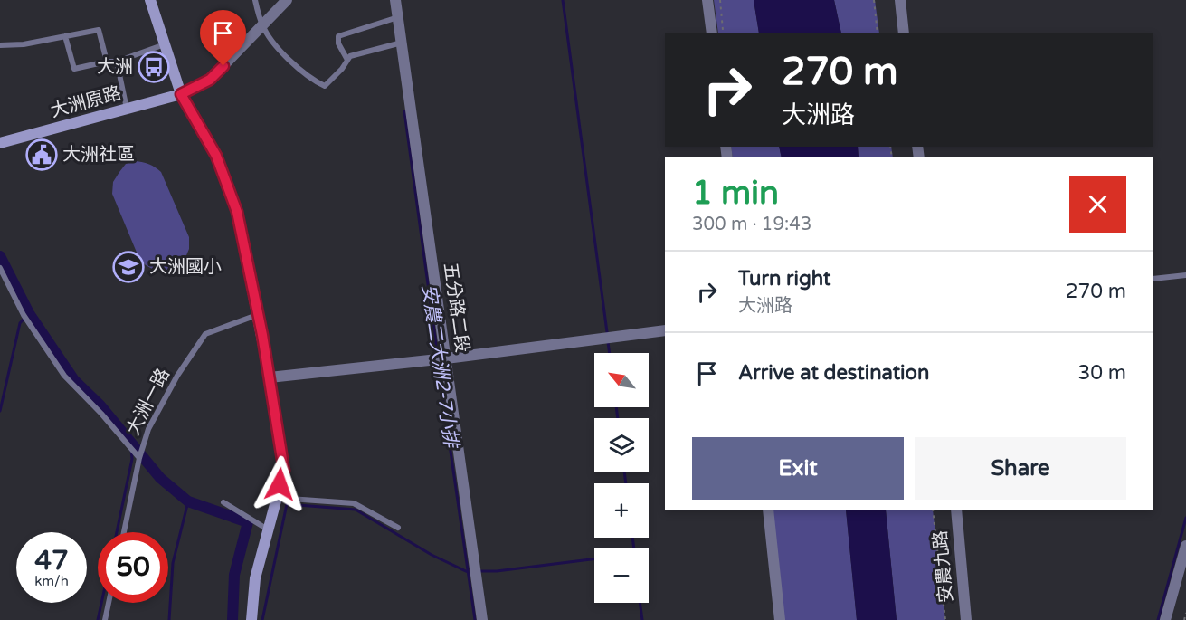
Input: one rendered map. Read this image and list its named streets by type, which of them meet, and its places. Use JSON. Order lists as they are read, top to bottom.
{
  "streets": {
    "main road": ["大洲原路"],
    "street": ["五分路二段", "安農九路"],
    "lane": ["大洲一路"]
  },
  "water": ["安農二大洲2-7小排"],
  "places": {
    "bus stop": ["大洲"],
    "public building": ["大洲社區"],
    "school or university": ["大洲國小"]
  },
  "north": "top left",
  "page": {
    "turn": ["270 m", "大洲路"],
    "heading": ["1 min", "300 m · 19:43"],
    "list": [
      {
        "name": "Turn right",
        "note": "大洲路",
        "value": "270 m"
      },
      {
        "name": "Arrive at destination",
        "value": "30 m"
      }
    ],
    "map_buttons": ["+", "−"],
    "buttons": ["Exit", "Share"],
    "speed": "47 km/h",
    "limit": "50"
  }
}
